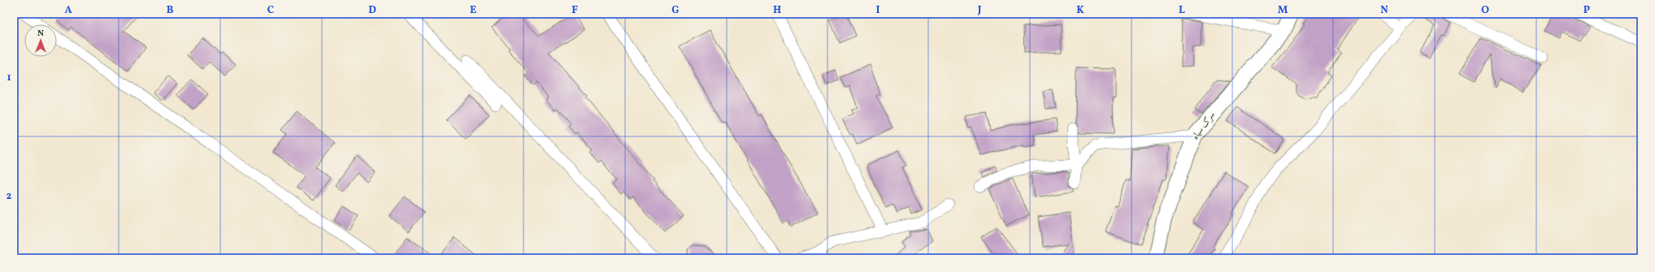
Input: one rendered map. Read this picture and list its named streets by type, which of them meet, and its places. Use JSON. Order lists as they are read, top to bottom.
{
  "streets": {
    "street": ["سرک سیاه"]
  },
  "north": "top",
  "grid": {
    "columns": [
      "A",
      "B",
      "C",
      "D",
      "E",
      "F",
      "G",
      "H",
      "I",
      "J",
      "K",
      "L",
      "M",
      "N",
      "O",
      "P"
    ],
    "rows": ["1", "2"]
  }
}
